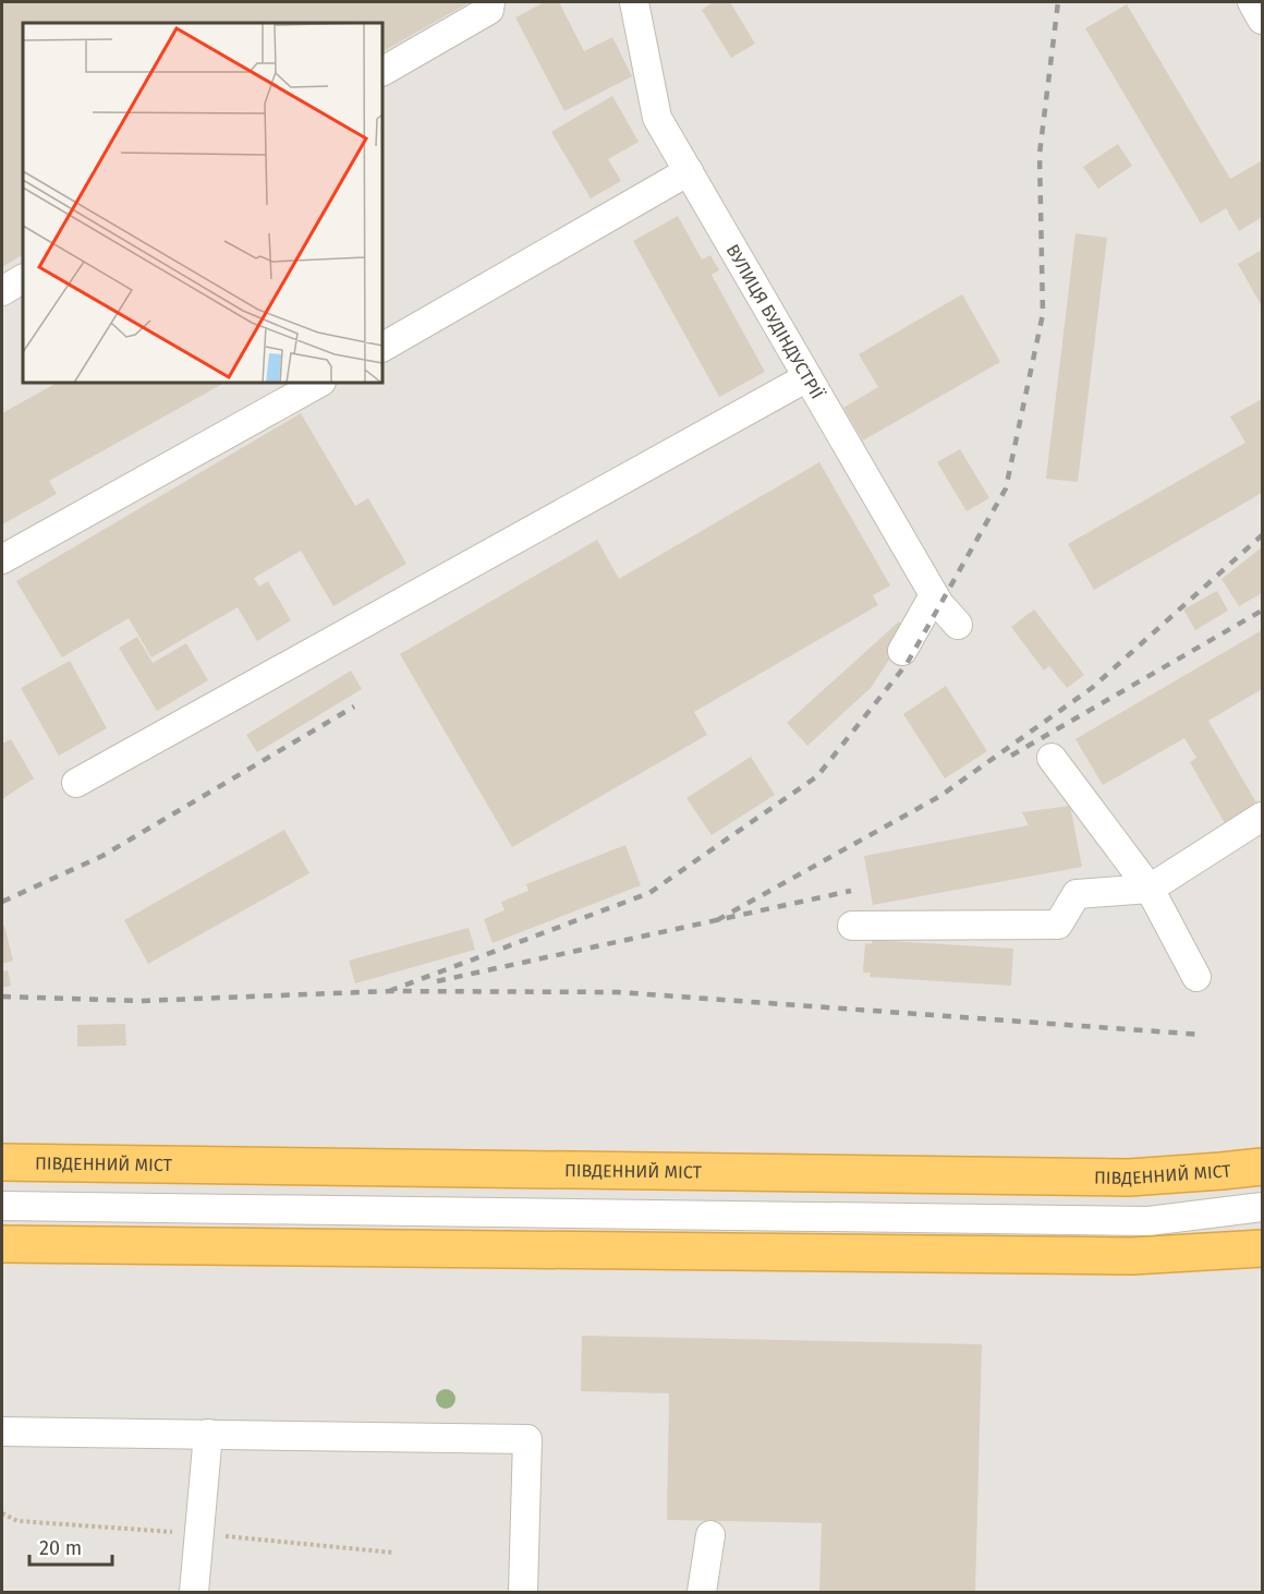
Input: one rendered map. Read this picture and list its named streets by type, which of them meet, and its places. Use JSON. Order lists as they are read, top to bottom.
{
  "streets": {
    "highway": ["ПІВДЕННИЙ МІСТ"],
    "street": ["ВУЛИЦЯ БУДІНДУСТРІЇ"]
  },
  "scale_bar": "20 m"
}
